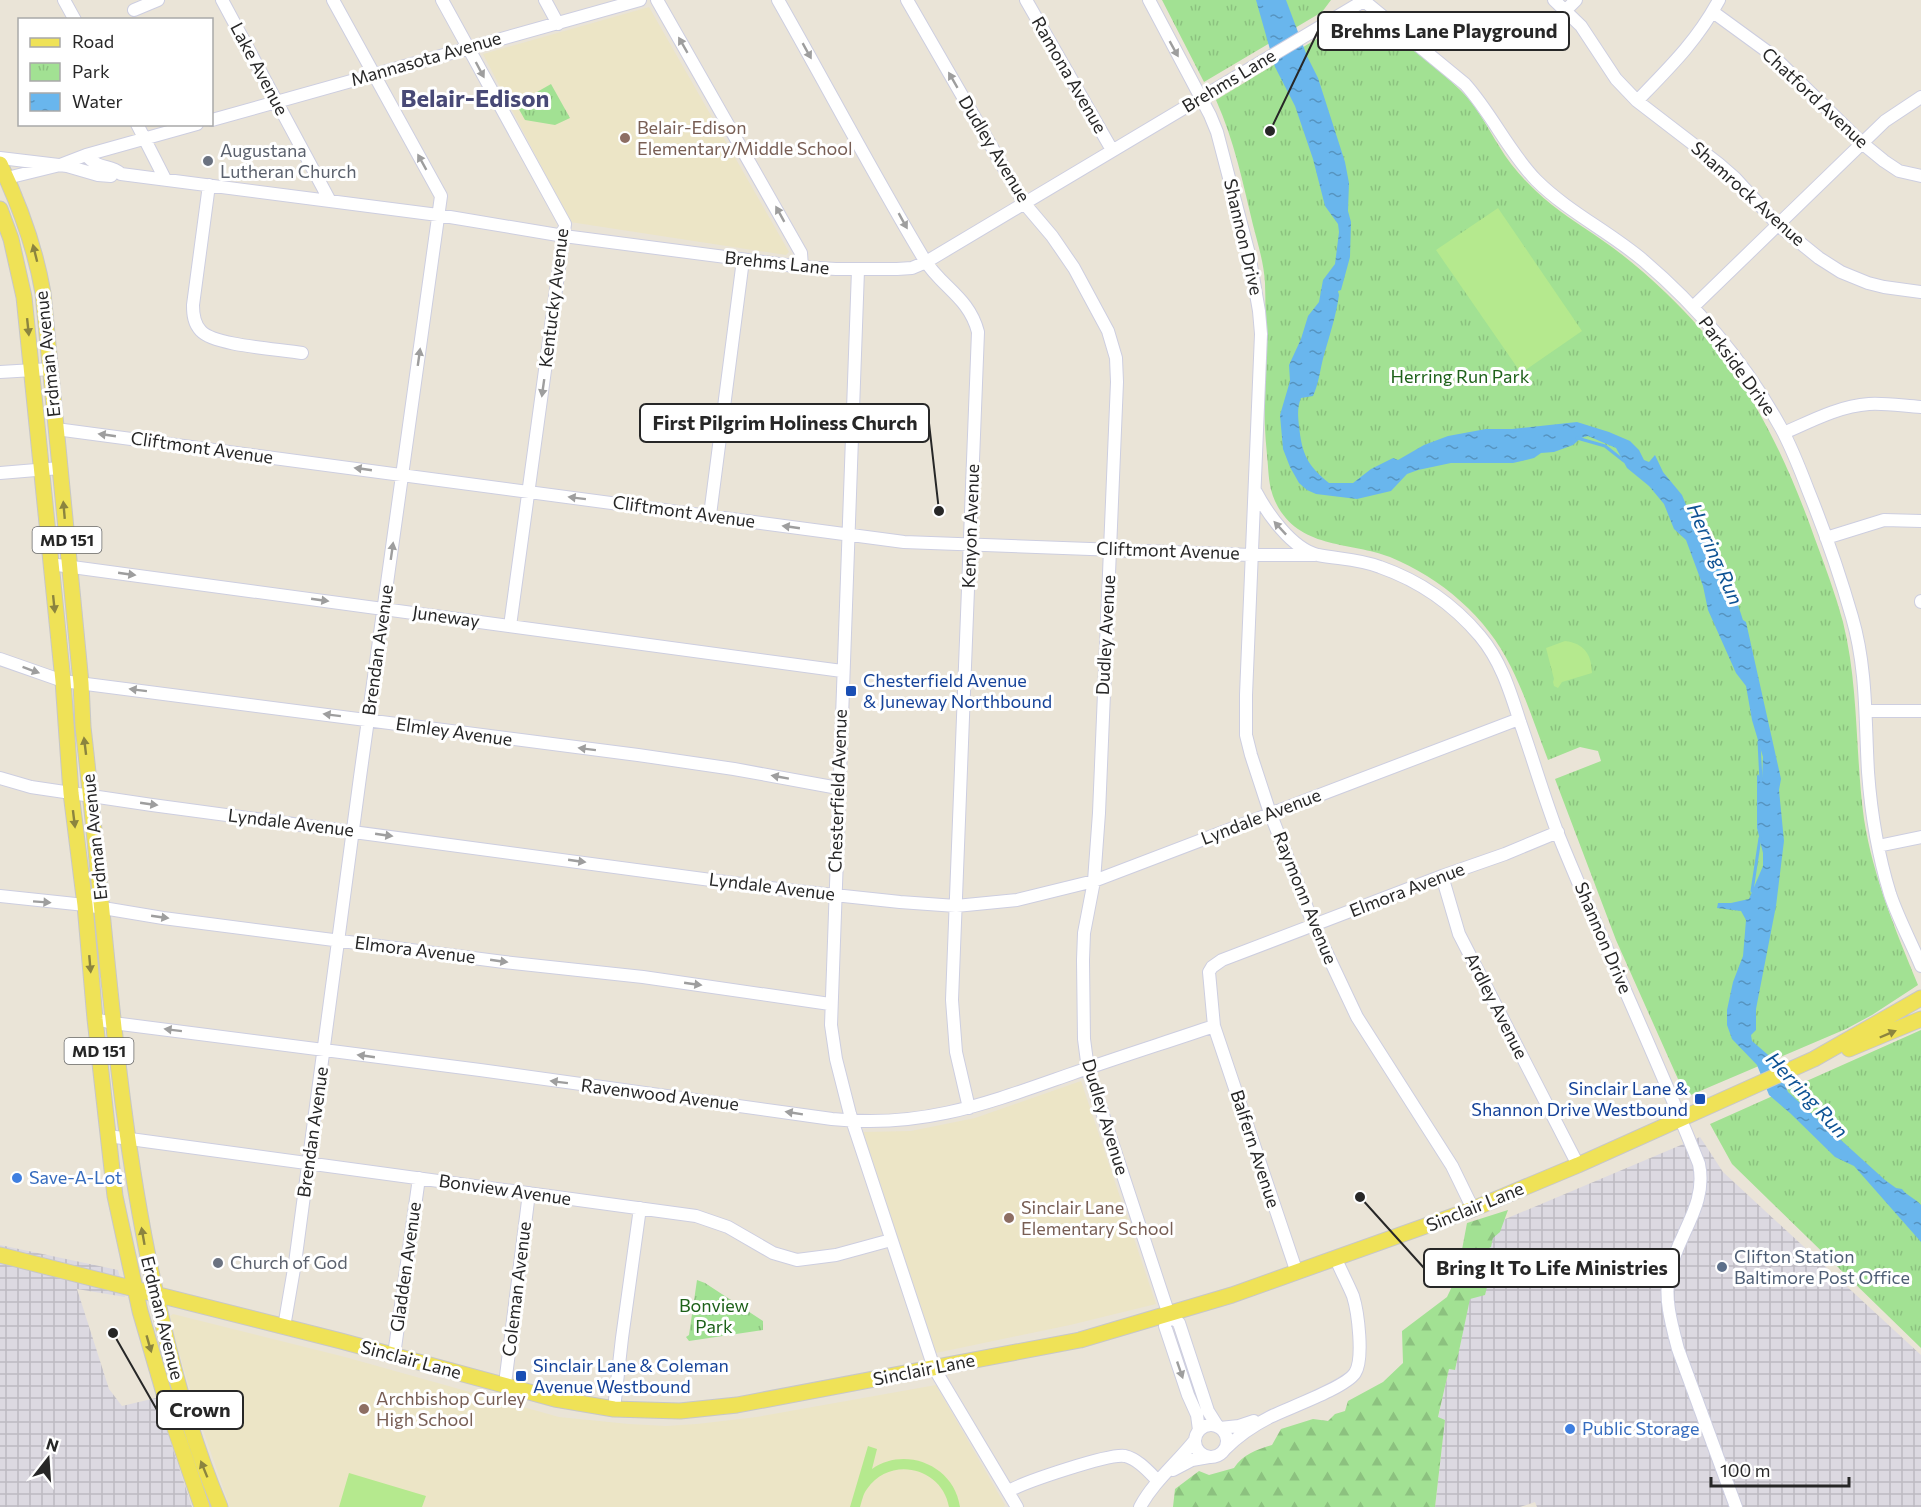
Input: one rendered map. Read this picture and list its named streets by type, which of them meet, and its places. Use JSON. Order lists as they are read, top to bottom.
{
  "streets": {
    "main road": ["Erdman Avenue", "MD 151", "Sinclair Lane"],
    "street": [
      "Mannasota Avenue",
      "Lake Avenue",
      "Ramona Avenue",
      "Brehms Lane",
      "Chatford Avenue",
      "Dudley Avenue",
      "Shamrock Avenue",
      "Shannon Drive",
      "Kentucky Avenue",
      "Parkside Drive",
      "Cliftmont Avenue",
      "Kenyon Avenue",
      "Juneway",
      "Brendan Avenue",
      "Elmley Avenue",
      "Chesterfield Avenue",
      "Lyndale Avenue",
      "Elmora Avenue",
      "Raymonn Avenue",
      "Ardley Avenue",
      "Ravenwood Avenue",
      "Balfern Avenue",
      "Bonview Avenue",
      "Gladden Avenue",
      "Coleman Avenue"
    ]
  },
  "crossings": [
    ["Mannasota Avenue", "Lake Avenue"],
    ["Mannasota Avenue", "Kentucky Avenue"],
    ["Mannasota Avenue", "Brendan Avenue"],
    ["Lake Avenue", "Brehms Lane"],
    ["Ramona Avenue", "Brehms Lane"],
    ["Brehms Lane", "Dudley Avenue"],
    ["Brehms Lane", "Shannon Drive"],
    ["Brehms Lane", "Kentucky Avenue"],
    ["Brehms Lane", "Parkside Drive"],
    ["Brehms Lane", "Kenyon Avenue"],
    ["Brehms Lane", "Brendan Avenue"],
    ["Brehms Lane", "Chesterfield Avenue"],
    ["Dudley Avenue", "Cliftmont Avenue"],
    ["Dudley Avenue", "Lyndale Avenue"],
    ["Dudley Avenue", "Ravenwood Avenue"],
    ["Dudley Avenue", "Sinclair Lane"],
    ["Shannon Drive", "Cliftmont Avenue"],
    ["Shannon Drive", "Lyndale Avenue"],
    ["Shannon Drive", "Elmora Avenue"],
    ["Shannon Drive", "Raymonn Avenue"],
    ["Shannon Drive", "Sinclair Lane"],
    ["Kentucky Avenue", "Cliftmont Avenue"],
    ["Kentucky Avenue", "Juneway"],
    ["Erdman Avenue", "Cliftmont Avenue"],
    ["Erdman Avenue", "Juneway"],
    ["Erdman Avenue", "Elmley Avenue"],
    ["Erdman Avenue", "Lyndale Avenue"],
    ["Erdman Avenue", "Elmora Avenue"],
    ["Erdman Avenue", "Ravenwood Avenue"],
    ["Erdman Avenue", "Bonview Avenue"],
    ["Erdman Avenue", "Sinclair Lane"],
    ["Cliftmont Avenue", "Kenyon Avenue"],
    ["Cliftmont Avenue", "Brendan Avenue"],
    ["Cliftmont Avenue", "Chesterfield Avenue"],
    ["Cliftmont Avenue", "Raymonn Avenue"],
    ["Kenyon Avenue", "Lyndale Avenue"],
    ["Kenyon Avenue", "Ravenwood Avenue"],
    ["Juneway", "Brendan Avenue"],
    ["Juneway", "Chesterfield Avenue"],
    ["Brendan Avenue", "Elmley Avenue"],
    ["Brendan Avenue", "Lyndale Avenue"],
    ["Brendan Avenue", "Elmora Avenue"],
    ["Brendan Avenue", "Ravenwood Avenue"],
    ["Brendan Avenue", "Bonview Avenue"],
    ["Brendan Avenue", "Sinclair Lane"],
    ["Elmley Avenue", "Chesterfield Avenue"],
    ["Chesterfield Avenue", "Lyndale Avenue"],
    ["Chesterfield Avenue", "Elmora Avenue"],
    ["Chesterfield Avenue", "Ravenwood Avenue"],
    ["Chesterfield Avenue", "Bonview Avenue"],
    ["Chesterfield Avenue", "Sinclair Lane"],
    ["Lyndale Avenue", "Raymonn Avenue"],
    ["Elmora Avenue", "Raymonn Avenue"],
    ["Elmora Avenue", "Ardley Avenue"],
    ["Elmora Avenue", "Ravenwood Avenue"],
    ["Elmora Avenue", "Balfern Avenue"],
    ["Raymonn Avenue", "Sinclair Lane"],
    ["Ardley Avenue", "Sinclair Lane"],
    ["Ravenwood Avenue", "Balfern Avenue"],
    ["Balfern Avenue", "Sinclair Lane"],
    ["Bonview Avenue", "Gladden Avenue"],
    ["Bonview Avenue", "Coleman Avenue"],
    ["Sinclair Lane", "Gladden Avenue"],
    ["Sinclair Lane", "Coleman Avenue"]
  ],
  "one_way": [
    "Kentucky Avenue",
    "Cliftmont Avenue",
    "Juneway",
    "Brendan Avenue",
    "Elmley Avenue",
    "Lyndale Avenue",
    "Elmora Avenue",
    "Ravenwood Avenue"
  ],
  "districts": ["Belair-Edison"],
  "water": ["Herring Run"],
  "parks": ["Herring Run Park", "Bonview Park"],
  "places": {
    "other": [
      "Brehms Lane Playground",
      "Belair-Edison Elementary/Middle School",
      "Augustana Lutheran Church",
      "First Pilgrim Holiness Church",
      "Save-A-Lot",
      "Bring It To Life Ministries",
      "Sinclair Lane Elementary School",
      "Church of God",
      "Clifton Station Baltimore Post Office",
      "Crown",
      "Archbishop Curley High School",
      "Public Storage"
    ],
    "transit": ["Chesterfield Avenue & Juneway Northbound", "Sinclair Lane & Shannon Drive Westbound", "Sinclair Lane & Coleman Avenue Westbound"]
  },
  "legend": ["Road", "Park", "Water"],
  "scale_bar": "100 m",
  "north": "top"
}
